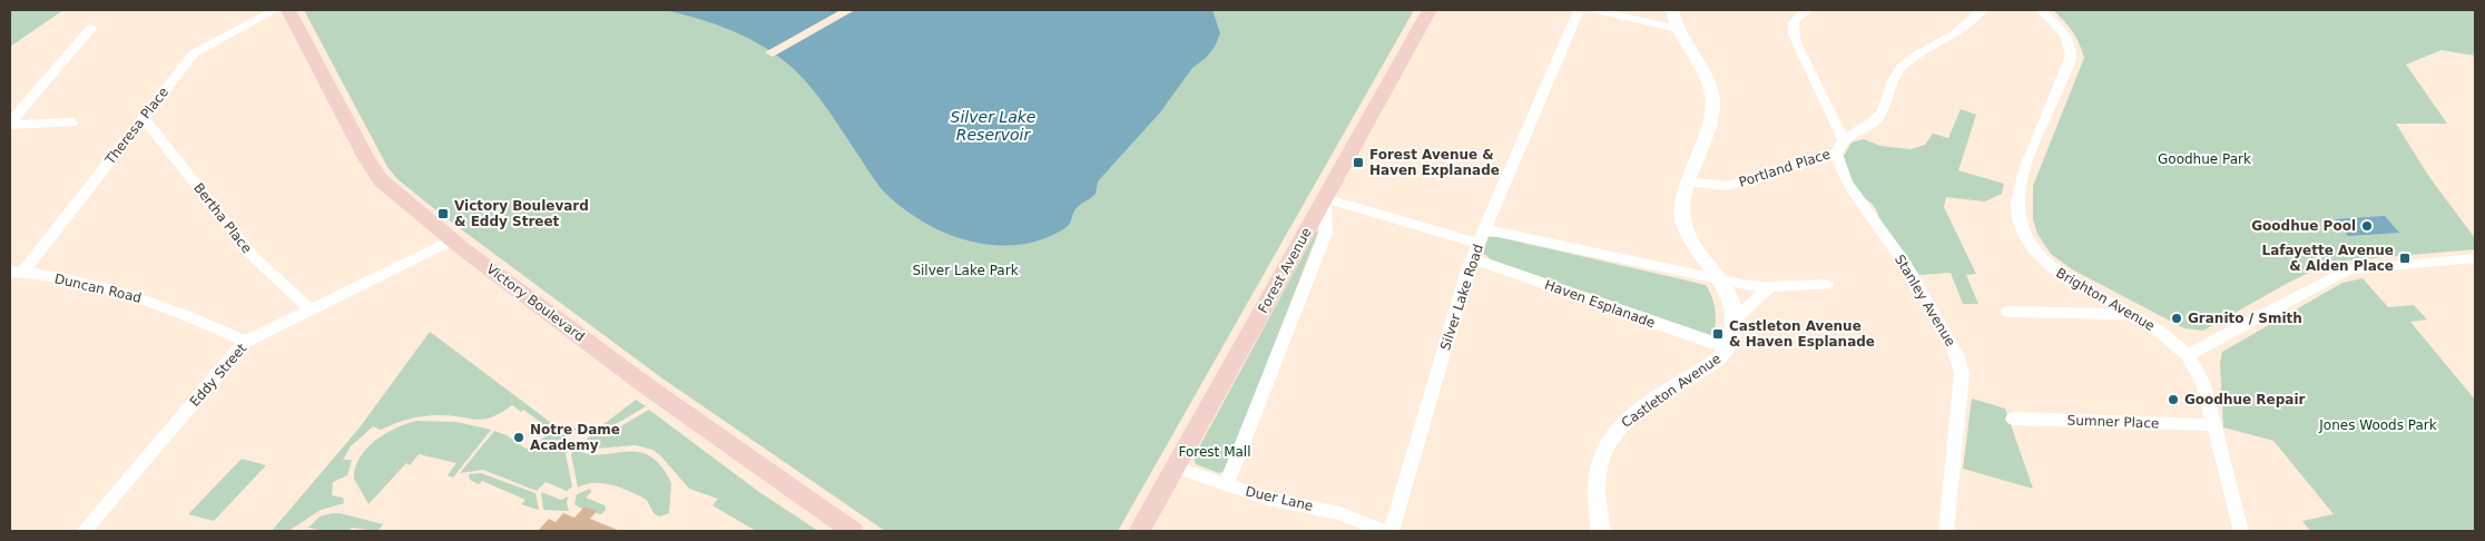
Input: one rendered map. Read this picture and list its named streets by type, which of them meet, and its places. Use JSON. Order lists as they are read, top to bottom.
{
  "streets": {
    "main road": ["Forest Avenue", "Victory Boulevard"],
    "street": [
      "Theresa Place",
      "Portland Place",
      "Bertha Place",
      "Duncan Road",
      "Silver Lake Road",
      "Brighton Avenue",
      "Stanley Avenue",
      "Haven Esplanade",
      "Eddy Street",
      "Castleton Avenue",
      "Sumner Place",
      "Duer Lane"
    ]
  },
  "crossings": [
    ["Theresa Place", "Bertha Place"],
    ["Theresa Place", "Duncan Road"],
    ["Portland Place", "Stanley Avenue"],
    ["Portland Place", "Castleton Avenue"],
    ["Bertha Place", "Eddy Street"],
    ["Forest Avenue", "Duer Lane"],
    ["Duncan Road", "Eddy Street"],
    ["Silver Lake Road", "Haven Esplanade"],
    ["Brighton Avenue", "Sumner Place"],
    ["Victory Boulevard", "Eddy Street"],
    ["Haven Esplanade", "Castleton Avenue"]
  ],
  "water": ["Silver Lake Reservoir"],
  "parks": [
    "Goodhue Park",
    "Silver Lake Park",
    "Jones Woods Park",
    "Forest Mall"
  ],
  "places": {
    "transit": [
      "Forest Avenue & Haven Explanade",
      "Victory Boulevard & Eddy Street",
      "Lafayette Avenue & Alden Place",
      "Castleton Avenue & Haven Esplanade"
    ],
    "other": [
      "Goodhue Pool",
      "Granito / Smith",
      "Goodhue Repair",
      "Notre Dame Academy"
    ]
  }
}
